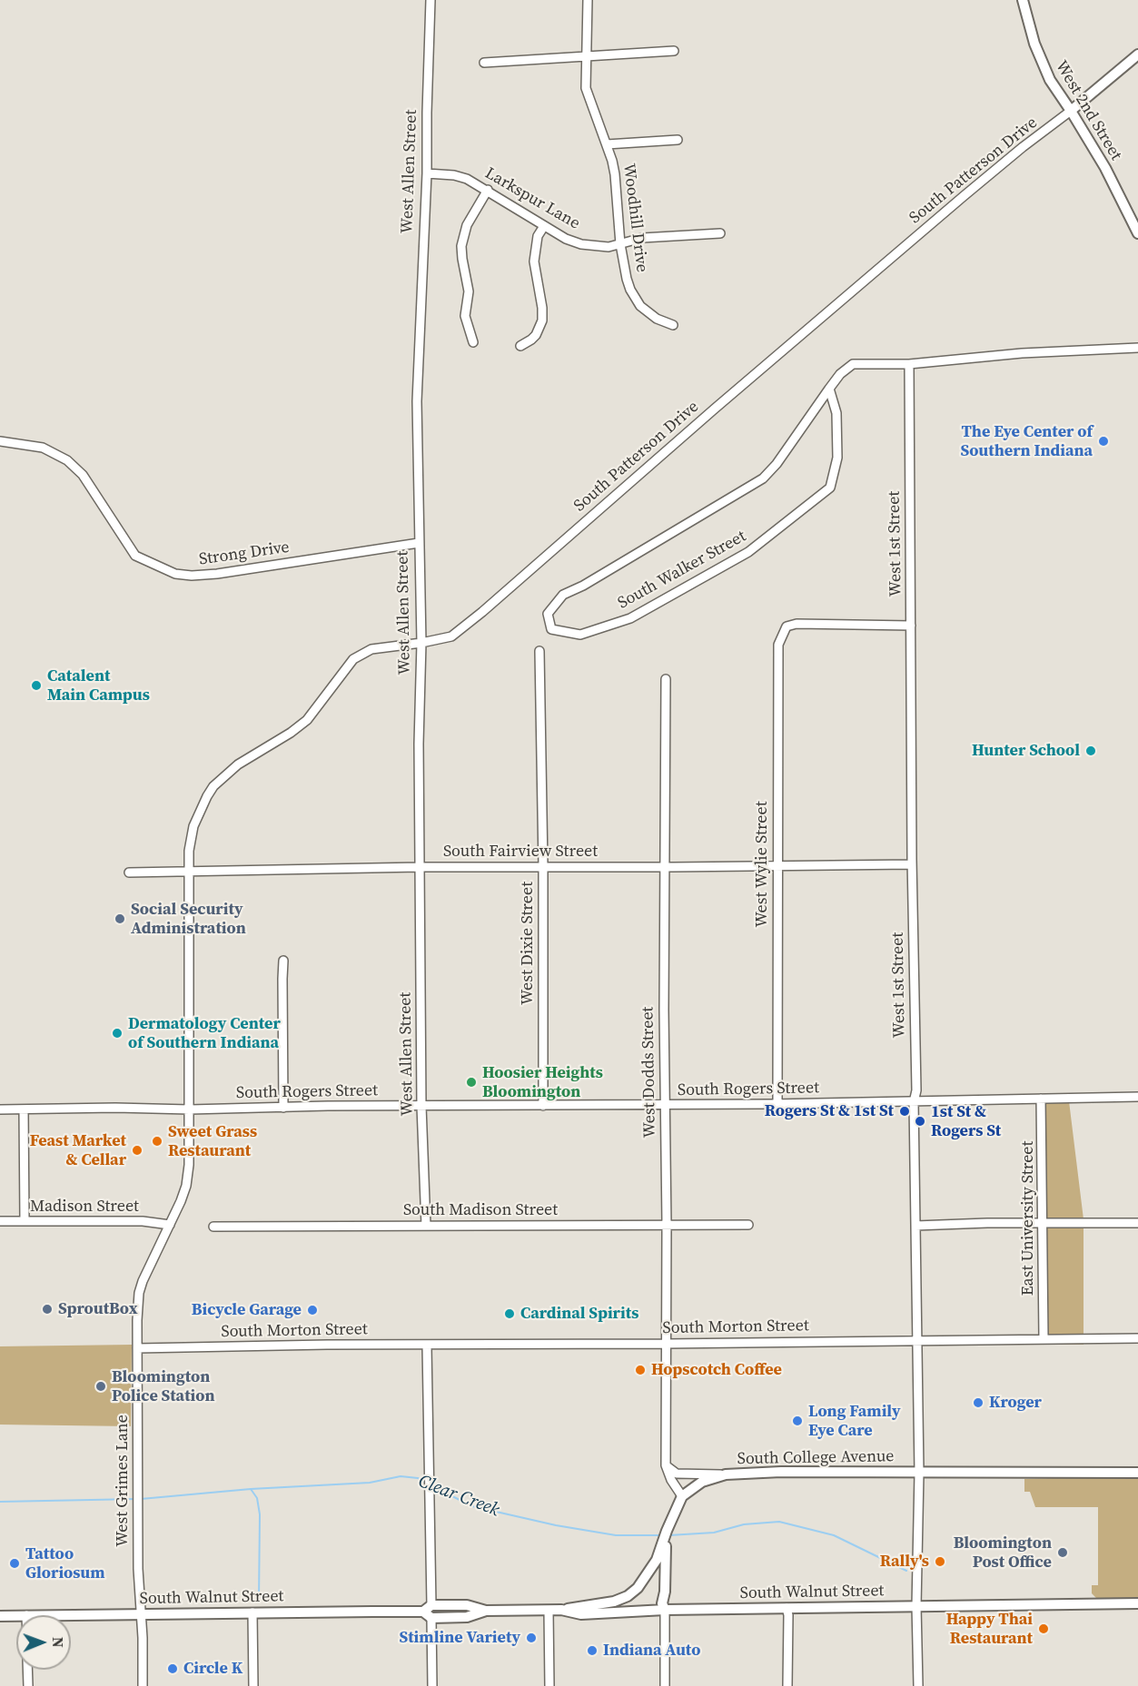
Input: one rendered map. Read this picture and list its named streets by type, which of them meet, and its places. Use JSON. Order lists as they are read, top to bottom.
{
  "streets": {
    "main road": [
      "West 2nd Street",
      "South Patterson Drive",
      "South College Avenue",
      "South Walnut Street"
    ],
    "street": [
      "West Allen Street",
      "Larkspur Lane",
      "Woodhill Drive",
      "West 1st Street",
      "Strong Drive",
      "South Walker Street",
      "South Fairview Street",
      "West Wylie Street",
      "West Dixie Street",
      "West Dodds Street",
      "South Rogers Street",
      "Madison Street",
      "South Madison Street",
      "East University Street",
      "South Morton Street",
      "West Grimes Lane"
    ]
  },
  "crossings": [
    ["West 2nd Street", "South Patterson Drive"],
    ["South Patterson Drive", "West Allen Street"],
    ["South Patterson Drive", "South Fairview Street"],
    ["South Patterson Drive", "South Rogers Street"],
    ["South Patterson Drive", "West Grimes Lane"],
    ["West Allen Street", "Larkspur Lane"],
    ["West Allen Street", "Strong Drive"],
    ["West Allen Street", "South Fairview Street"],
    ["West Allen Street", "South Rogers Street"],
    ["West Allen Street", "South Madison Street"],
    ["Larkspur Lane", "Woodhill Drive"],
    ["West 1st Street", "South Walker Street"],
    ["West 1st Street", "South Fairview Street"],
    ["West 1st Street", "West Wylie Street"],
    ["West 1st Street", "South Rogers Street"],
    ["West 1st Street", "South Morton Street"],
    ["West 1st Street", "South College Avenue"],
    ["West 1st Street", "South Walnut Street"],
    ["South Fairview Street", "West Wylie Street"],
    ["South Fairview Street", "West Dixie Street"],
    ["South Fairview Street", "West Dodds Street"],
    ["West Wylie Street", "South Rogers Street"],
    ["West Dixie Street", "South Rogers Street"],
    ["West Dodds Street", "South Rogers Street"],
    ["West Dodds Street", "South Madison Street"],
    ["West Dodds Street", "South Morton Street"],
    ["West Dodds Street", "South College Avenue"],
    ["South Rogers Street", "East University Street"],
    ["South Rogers Street", "West Grimes Lane"],
    ["Madison Street", "West Grimes Lane"],
    ["East University Street", "South Morton Street"],
    ["South Morton Street", "West Grimes Lane"],
    ["West Grimes Lane", "South Walnut Street"]
  ],
  "water": ["Clear Creek"],
  "places": [
    "The Eye Center of Southern Indiana",
    "Catalent Main Campus",
    "Hunter School",
    "Social Security Administration",
    "Dermatology Center of Southern Indiana",
    "Hoosier Heights Bloomington",
    "Rogers St & 1st St",
    "1st St & Rogers St",
    "Sweet Grass Restaurant",
    "Feast Market & Cellar",
    "SproutBox",
    "Bicycle Garage",
    "Cardinal Spirits",
    "Hopscotch Coffee",
    "Bloomington Police Station",
    "Kroger",
    "Long Family Eye Care",
    "Bloomington Post Office",
    "Rally's",
    "Tattoo Gloriosum",
    "Happy Thai Restaurant",
    "Stimline Variety",
    "Indiana Auto",
    "Circle K"
  ],
  "north": "right"
}
